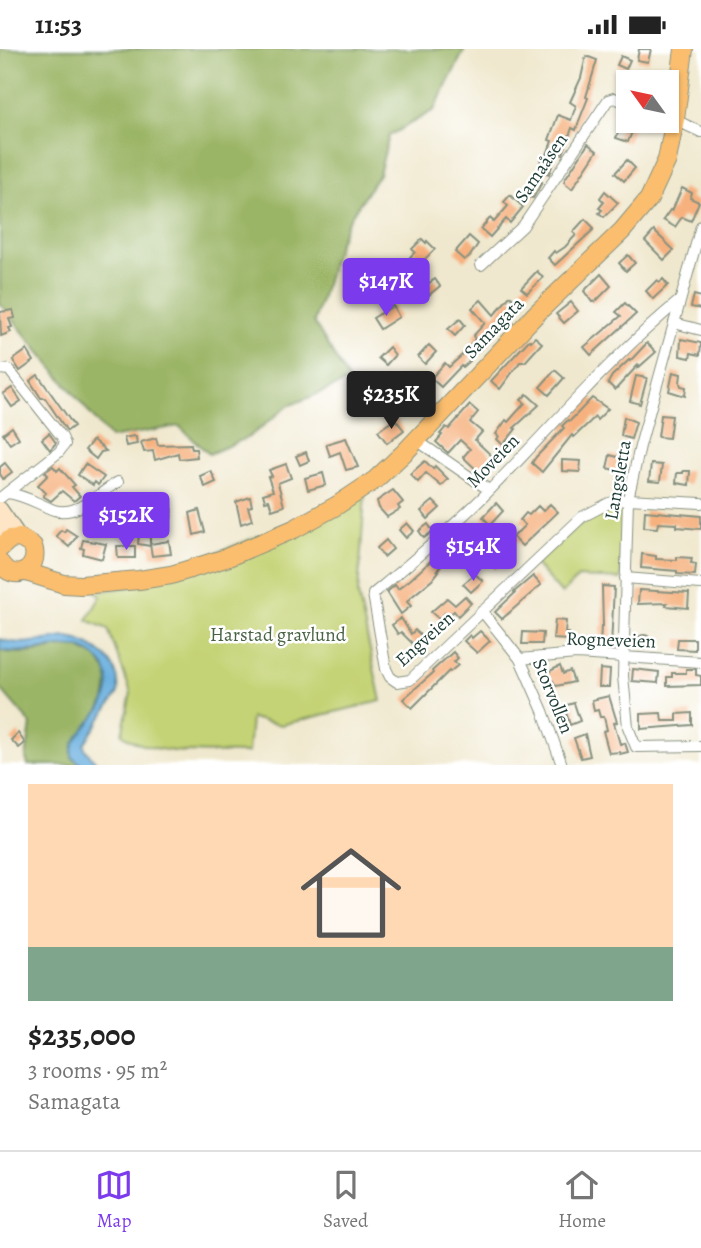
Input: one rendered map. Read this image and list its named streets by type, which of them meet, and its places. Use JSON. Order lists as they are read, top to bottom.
{
  "streets": {
    "highway": ["Samagata"],
    "street": [
      "Samaåsen",
      "Moveien",
      "Langsletta",
      "Engveien",
      "Rogneveien",
      "Storvollen"
    ]
  },
  "crossings": [
    ["Moveien", "Langsletta"],
    ["Moveien", "Engveien"],
    ["Langsletta", "Engveien"],
    ["Langsletta", "Rogneveien"],
    ["Engveien", "Storvollen"],
    ["Rogneveien", "Storvollen"]
  ],
  "parks": ["Harstad gravlund"],
  "north": "top left",
  "page": {
    "status": "11:53",
    "price": [
      "$147K",
      "$235K",
      "$152K",
      "$154K"
    ],
    "list": [
      {
        "name": "$235,000",
        "note": "3 rooms · 95 m² · Samagata"
      }
    ],
    "tabs": ["Map", "Saved", "Home"]
  }
}
